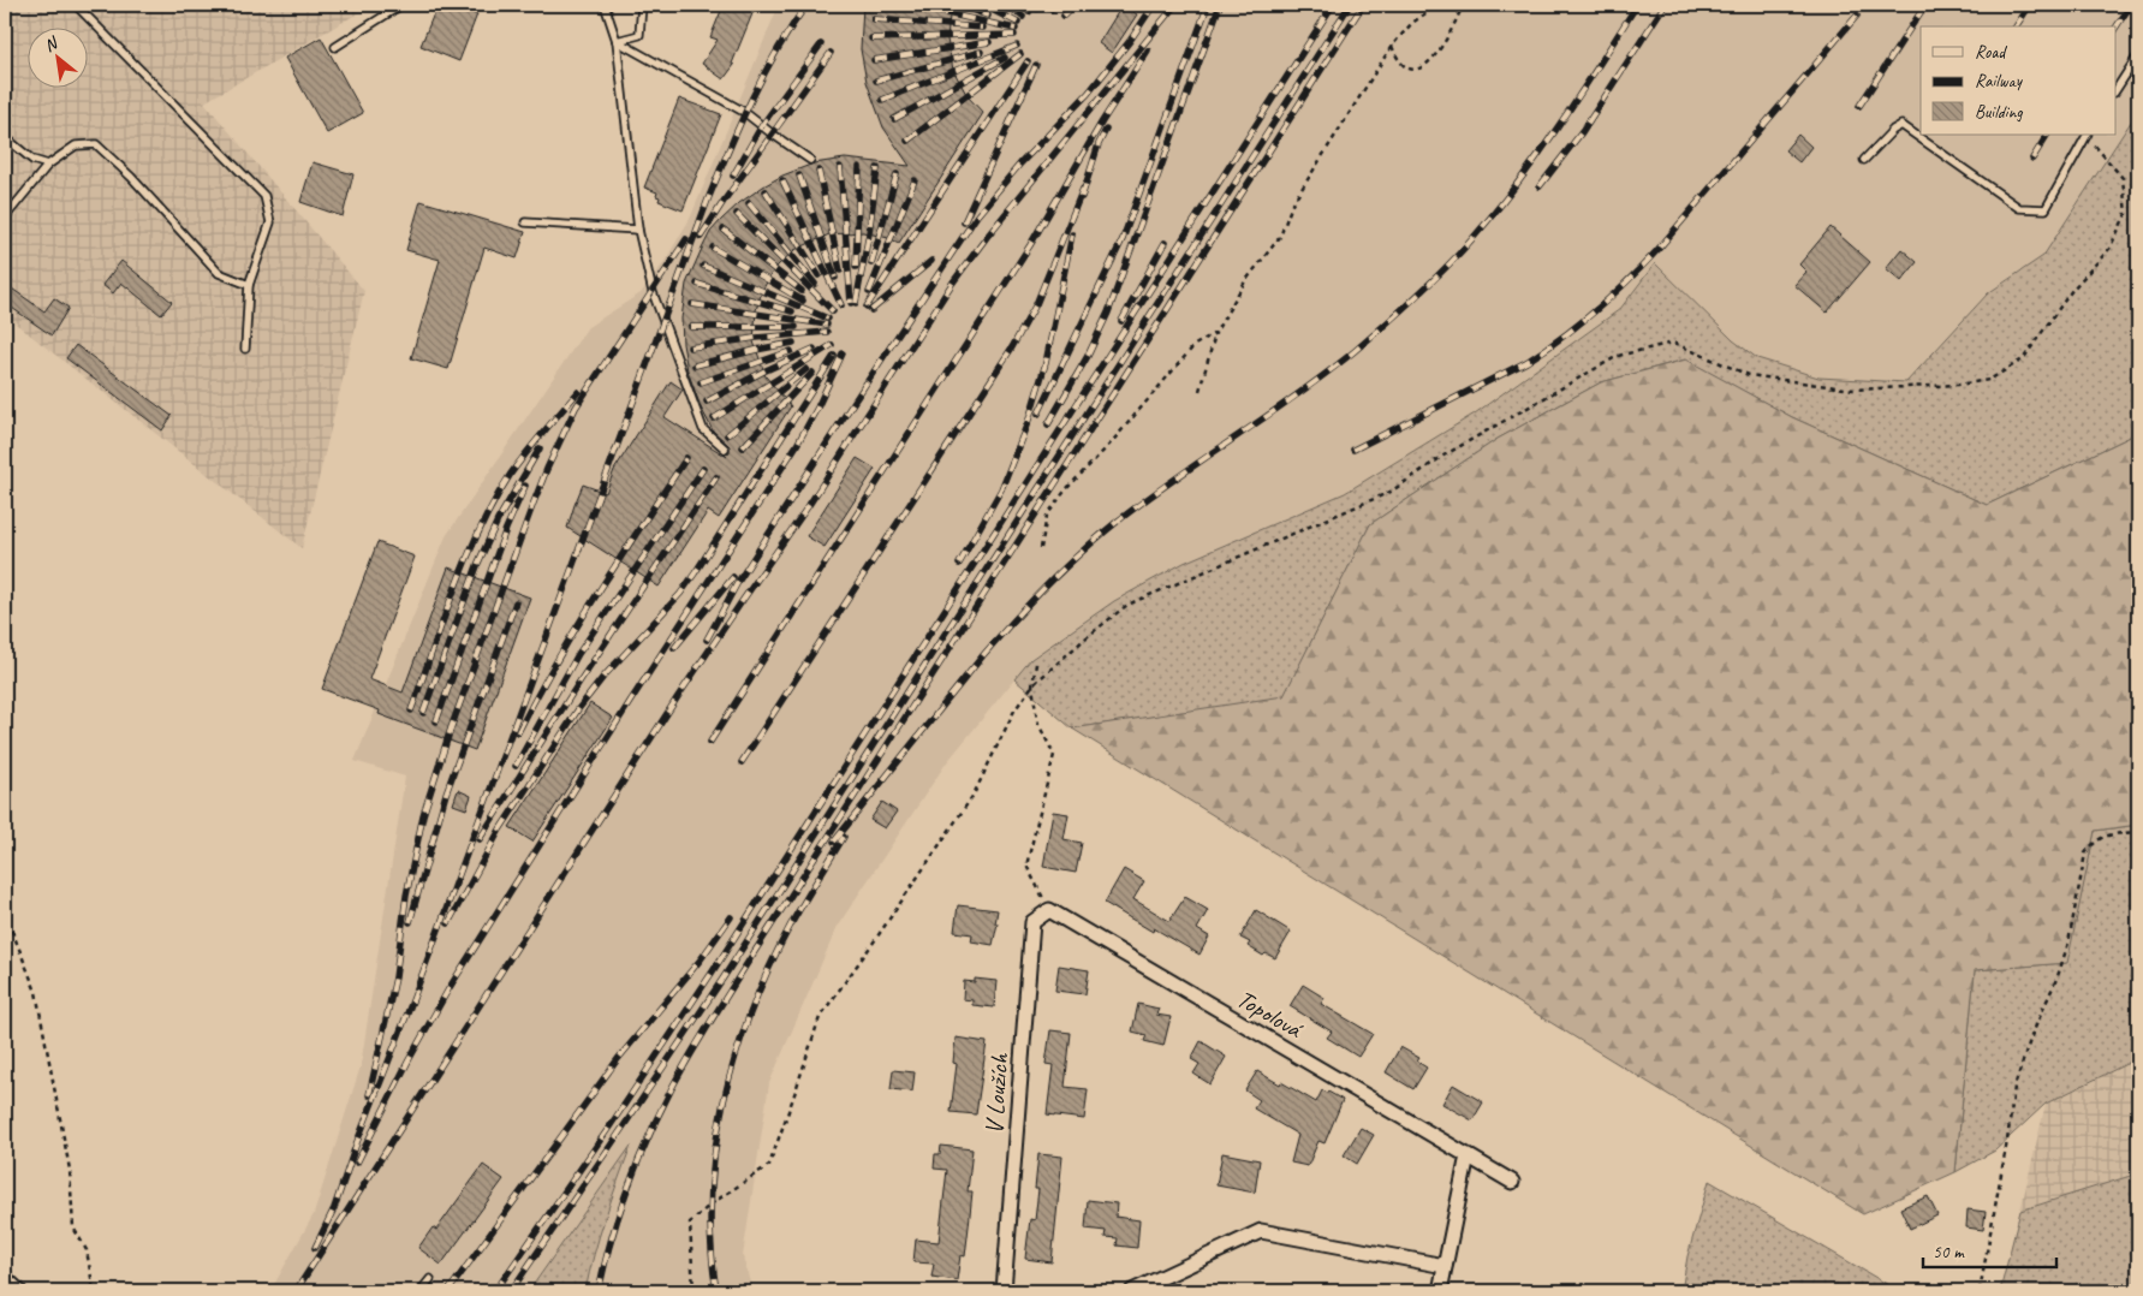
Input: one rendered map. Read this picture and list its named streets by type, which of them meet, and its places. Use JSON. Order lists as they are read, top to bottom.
{
  "streets": {
    "street": ["Topolová", "V Loužích"]
  },
  "crossings": [
    ["Topolová", "V Loužích"]
  ],
  "legend": ["Road", "Railway", "Building"],
  "scale_bar": "50 m",
  "north": "top left"
}
